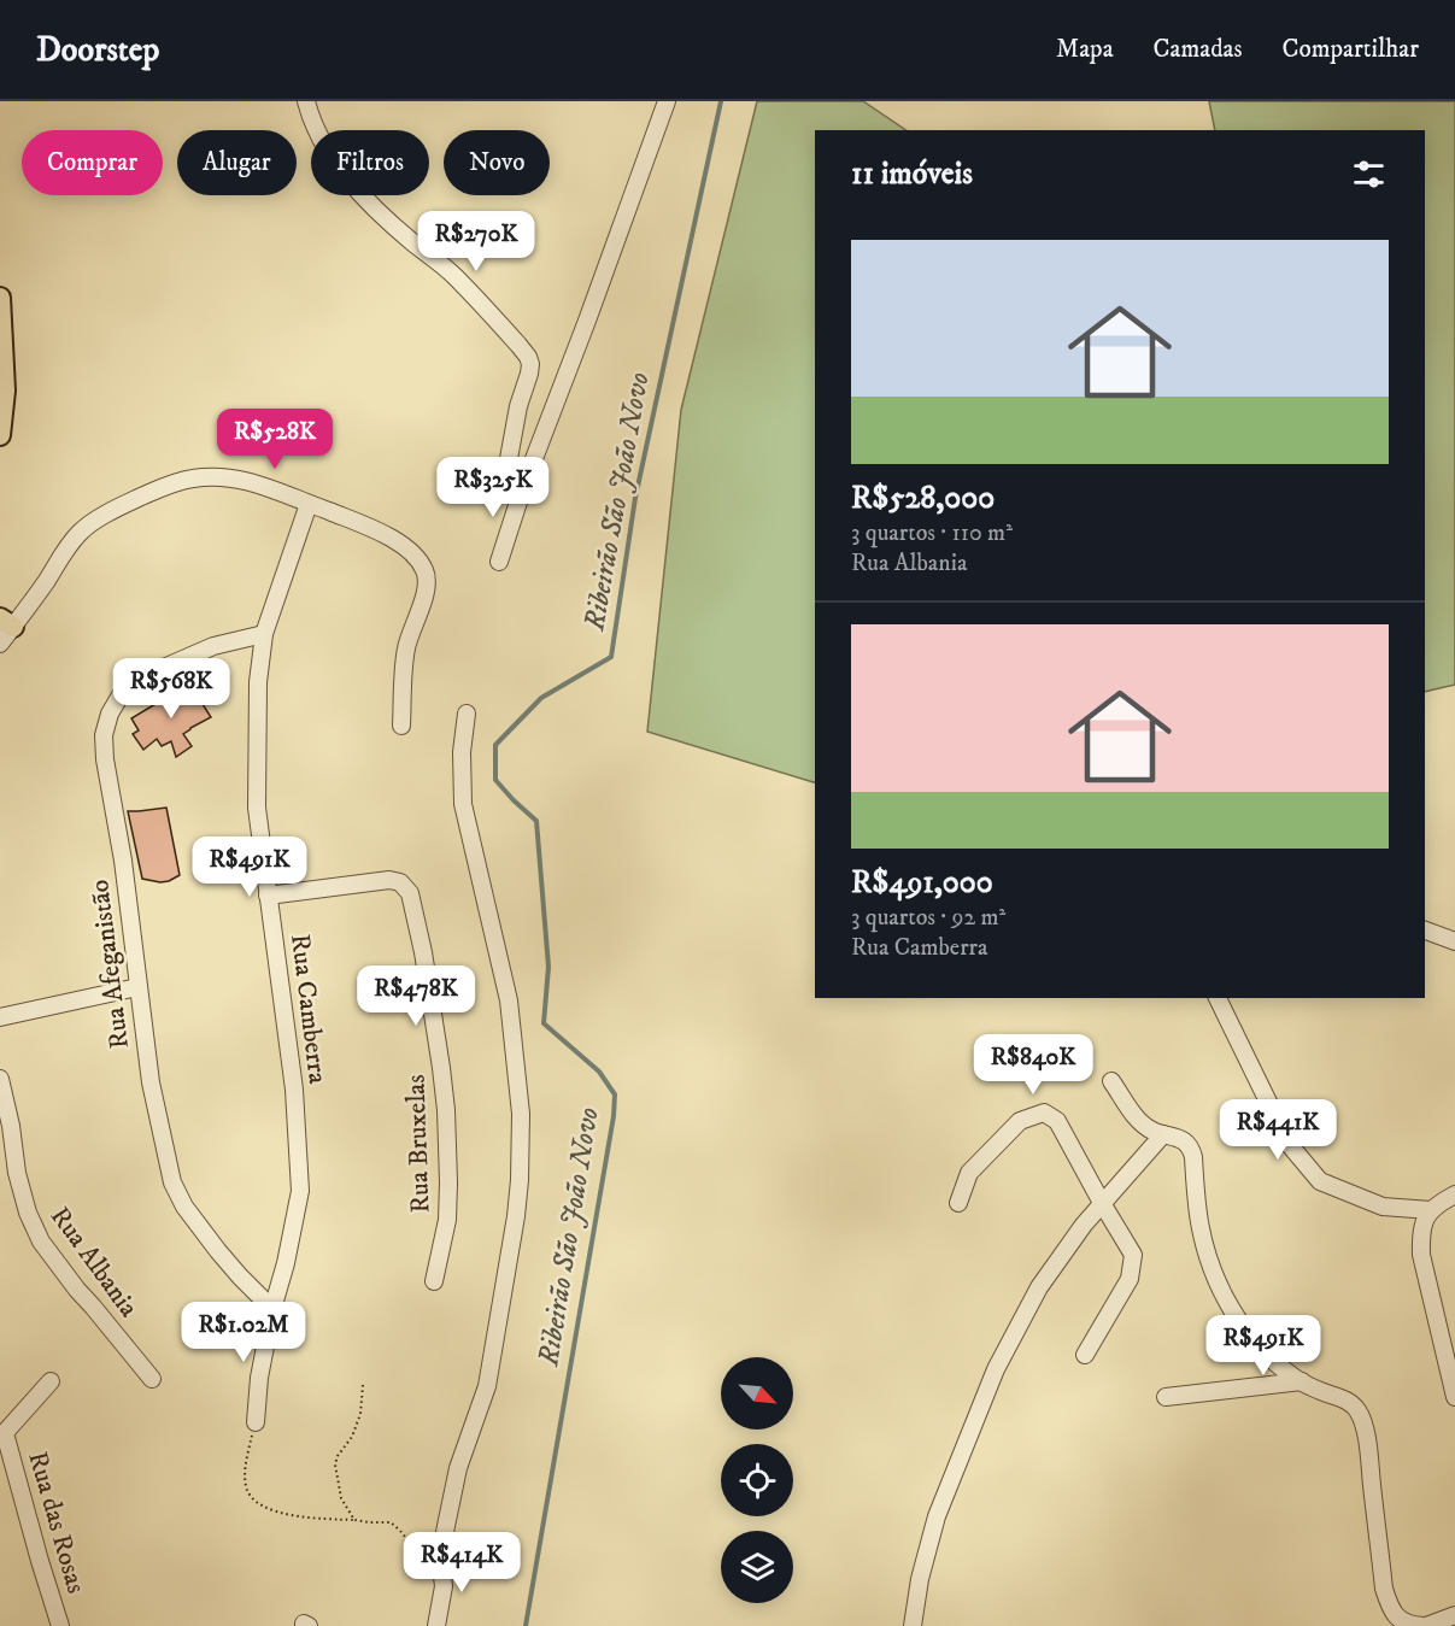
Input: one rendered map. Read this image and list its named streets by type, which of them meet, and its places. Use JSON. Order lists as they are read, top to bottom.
{
  "streets": {
    "street": [
      "Rua Afeganistão",
      "Rua Camberra",
      "Rua Bruxelas",
      "Rua Albania",
      "Rua das Rosas"
    ]
  },
  "crossings": [
    ["Rua Afeganistão", "Rua Camberra"],
    ["Rua Camberra", "Rua Bruxelas"]
  ],
  "water": ["Ribeirão São João Novo"],
  "north": "bottom right",
  "page": {
    "header": "Doorstep",
    "nav": ["Mapa", "Camadas", "Compartilhar"],
    "chip": [
      "Comprar",
      "Alugar",
      "Filtros",
      "Novo"
    ],
    "heading": "11 imóveis",
    "price": [
      "R$270K",
      "R$528K",
      "R$325K",
      "R$568K",
      "R$491K",
      "R$478K",
      "R$840K",
      "R$441K",
      "R$1.02M",
      "R$491K",
      "R$414K"
    ],
    "list": [
      {
        "name": "R$528,000",
        "note": "3 quartos · 110 m² · Rua Albania"
      },
      {
        "name": "R$491,000",
        "note": "3 quartos · 92 m² · Rua Camberra"
      }
    ]
  }
}
